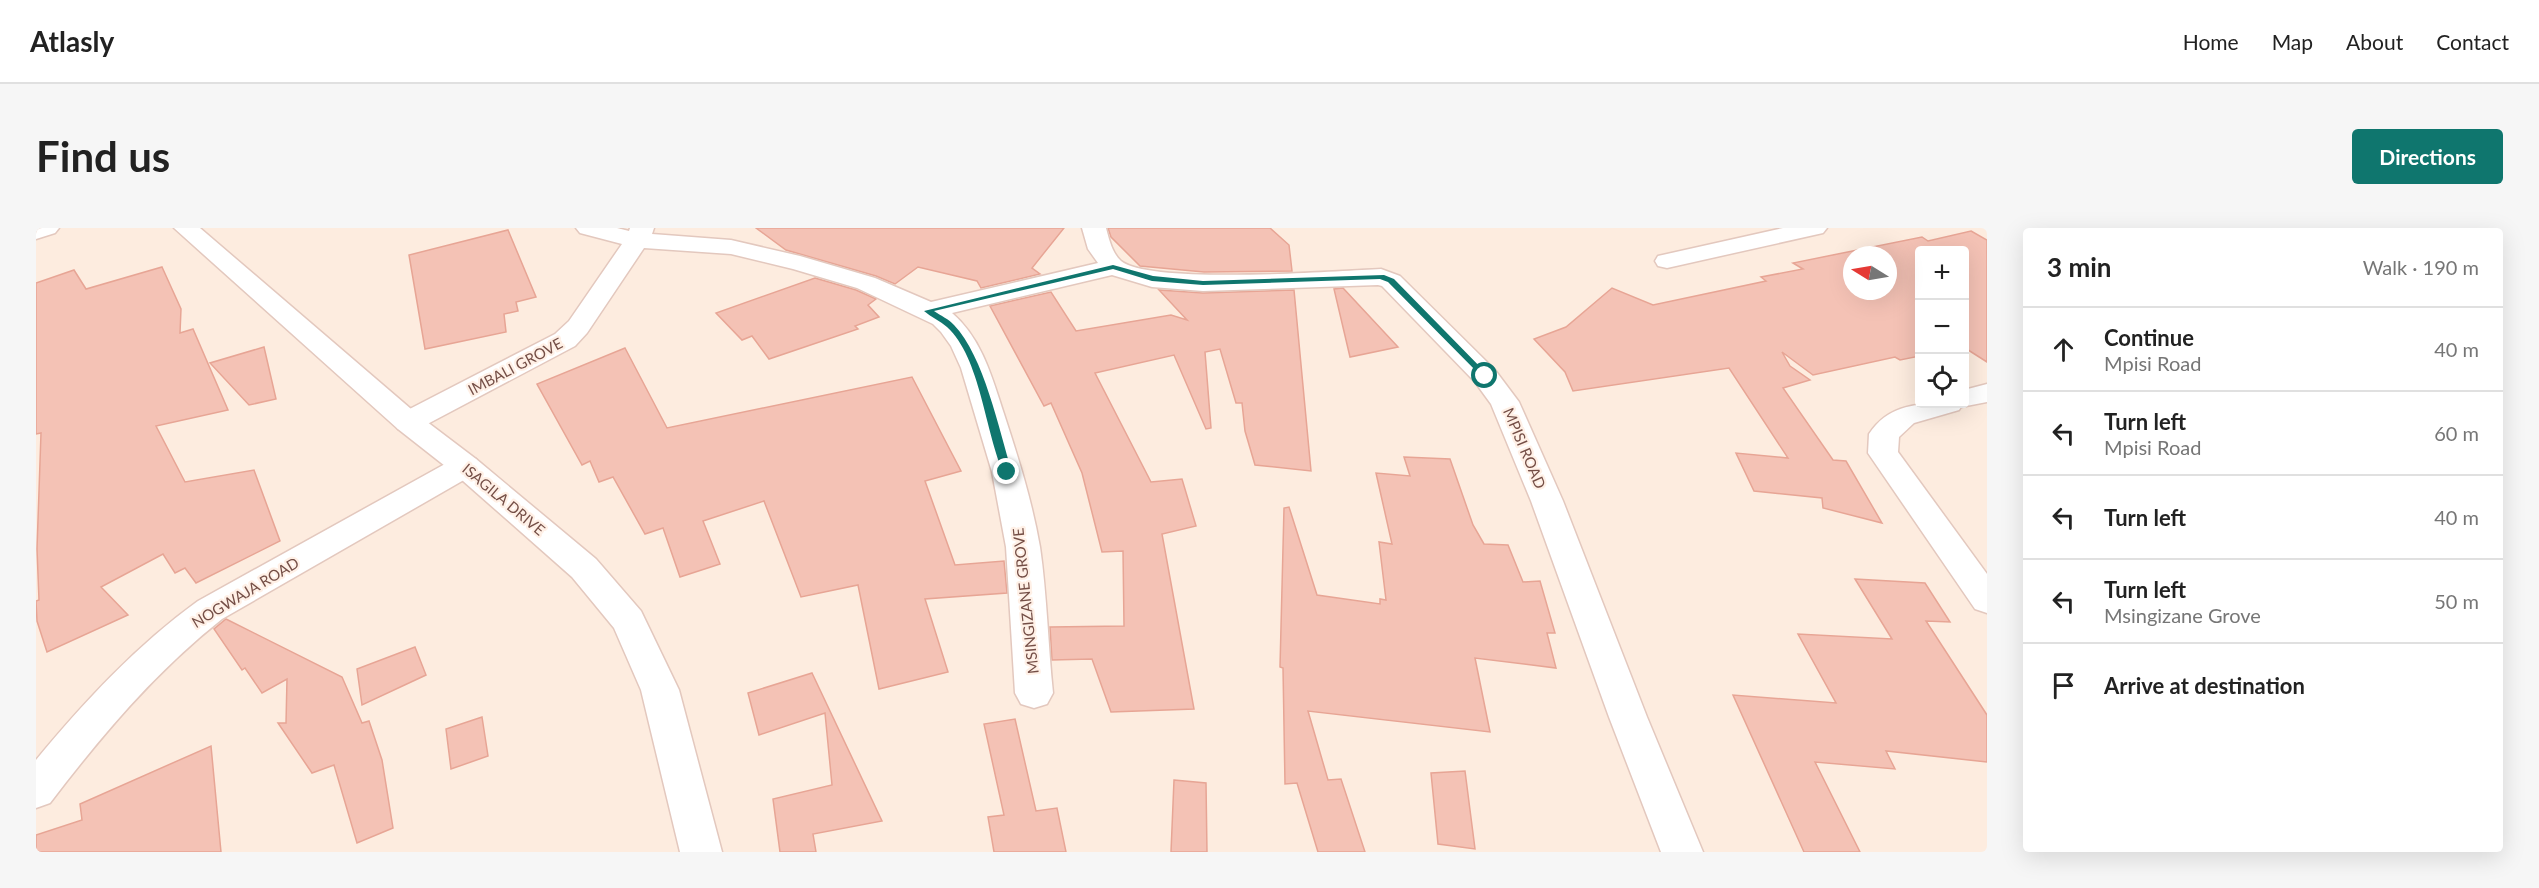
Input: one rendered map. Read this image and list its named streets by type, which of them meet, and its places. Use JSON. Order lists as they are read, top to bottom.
{
  "streets": {
    "street": [
      "IMBALI GROVE",
      "MPISI ROAD",
      "ISAGILA DRIVE",
      "NOGWAJA ROAD",
      "MSINGIZANE GROVE"
    ]
  },
  "crossings": [
    ["IMBALI GROVE", "ISAGILA DRIVE"],
    ["IMBALI GROVE", "MSINGIZANE GROVE"],
    ["ISAGILA DRIVE", "NOGWAJA ROAD"]
  ],
  "north": "left",
  "page": {
    "header": "Atlasly",
    "nav": [
      "Home",
      "Map",
      "About",
      "Contact"
    ],
    "buttons": "Directions",
    "title": "Find us",
    "heading": ["3 min", "Walk · 190 m"],
    "map_buttons": ["+", "−"],
    "list": [
      ["Continue", "Mpisi Road", "40 m"],
      ["Turn left", "Mpisi Road", "60 m"],
      ["Turn left", "40 m"],
      ["Turn left", "Msingizane Grove", "50 m"],
      "Arrive at destination"
    ]
  }
}
